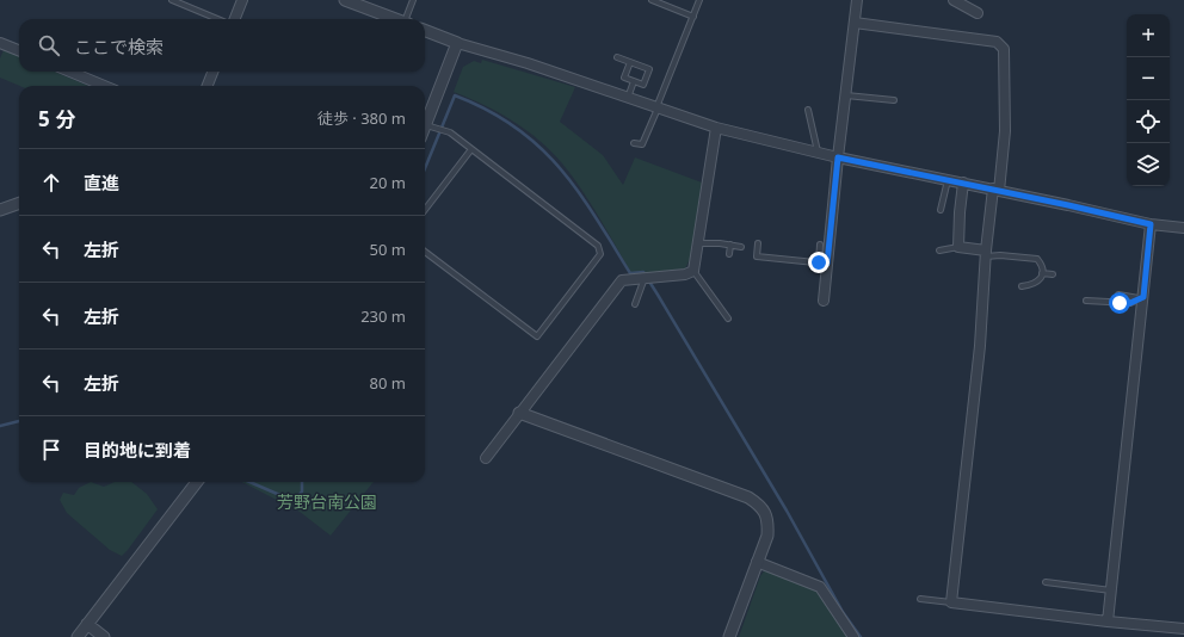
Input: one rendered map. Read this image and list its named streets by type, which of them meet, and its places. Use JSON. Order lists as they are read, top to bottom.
{
  "parks": ["芳野台南公園"],
  "page": {
    "map_buttons": ["+", "−"],
    "search": "ここで検索",
    "heading": ["5 分", "徒歩 · 380 m"],
    "list": [
      ["直進", "20 m"],
      ["左折", "50 m"],
      ["左折", "230 m"],
      ["左折", "80 m"],
      "目的地に到着"
    ]
  }
}
